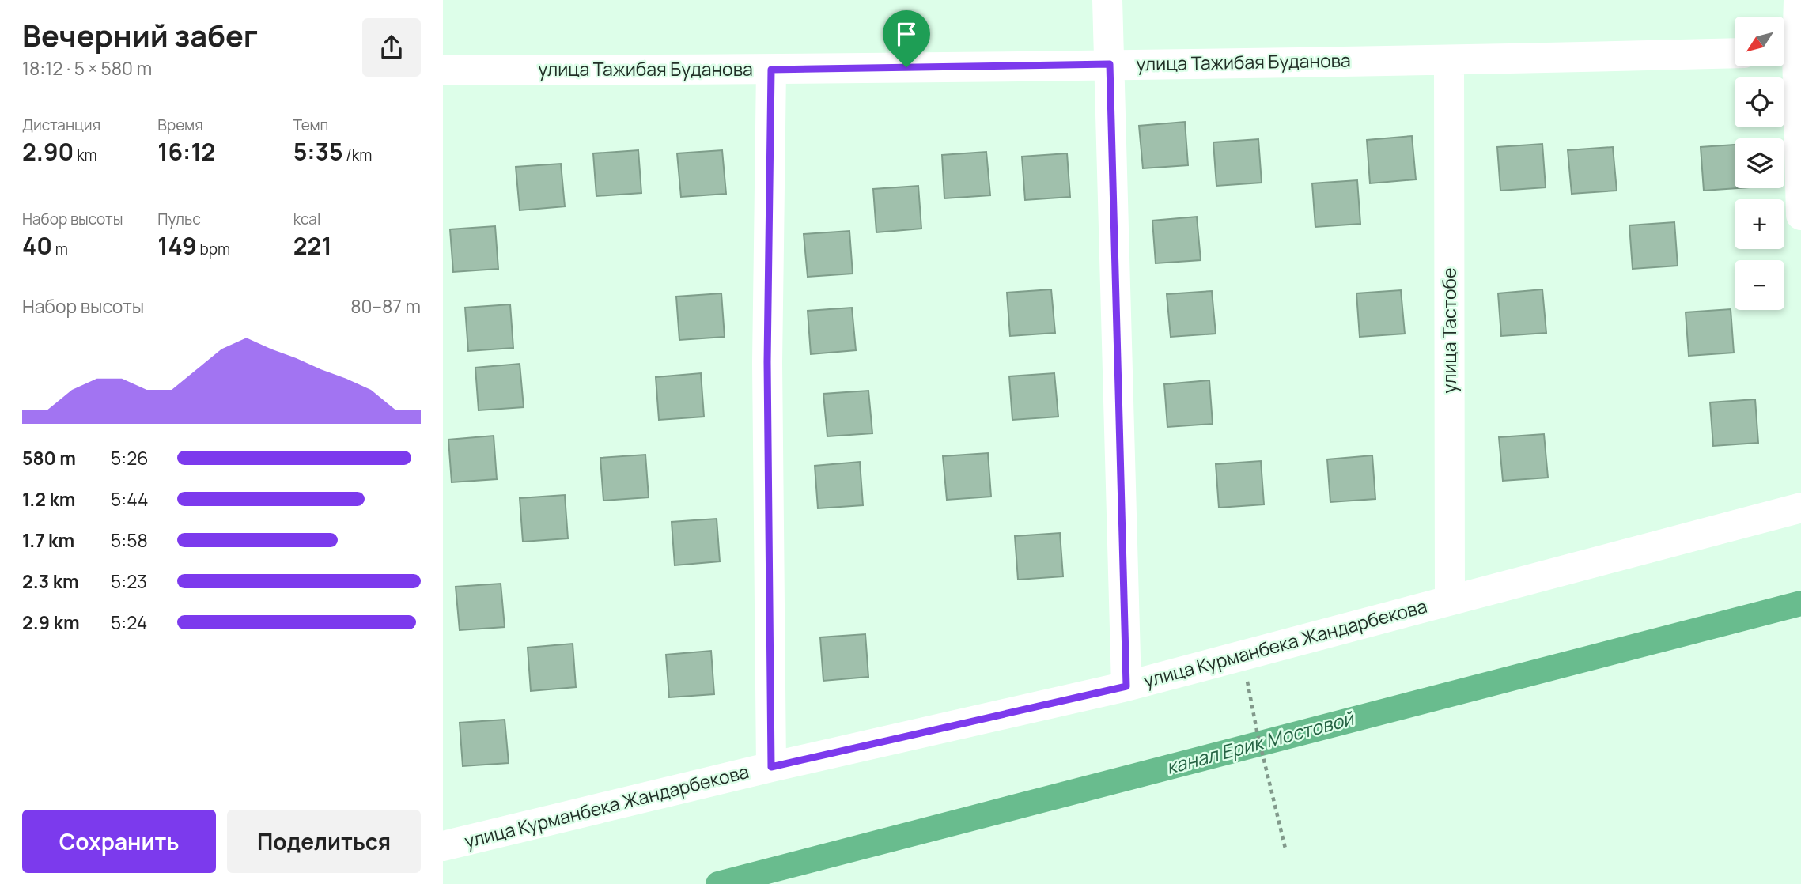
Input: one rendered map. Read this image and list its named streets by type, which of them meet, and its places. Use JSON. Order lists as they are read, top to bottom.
{
  "streets": {
    "street": ["улица Тажибая Буданова", "улица Тастобе", "улица Курманбека Жандарбекова"]
  },
  "crossings": [
    ["улица Тажибая Буданова", "улица Тастобе"],
    ["улица Тастобе", "улица Курманбека Жандарбекова"]
  ],
  "water": ["канал Ерик Мостовой"],
  "north": "bottom left",
  "page": {
    "heading": ["Вечерний забег", "18:12 · 5 × 580 m"],
    "map_buttons": ["+", "−"],
    "stats": [
      ["Дистанция", "2.90 km"],
      ["Время", "16:12"],
      ["Темп", "5:35 /km"],
      ["Набор высоты", "40 m"],
      ["Пульс", "149 bpm"],
      ["kcal", "221"]
    ],
    "chart": ["Набор высоты", "80–87 m"],
    "list": [
      {
        "name": "580 m",
        "note": "5:26"
      },
      {
        "name": "1.2 km",
        "note": "5:44"
      },
      {
        "name": "1.7 km",
        "note": "5:58"
      },
      {
        "name": "2.3 km",
        "note": "5:23"
      },
      {
        "name": "2.9 km",
        "note": "5:24"
      }
    ],
    "buttons": ["Сохранить", "Поделиться"]
  }
}
